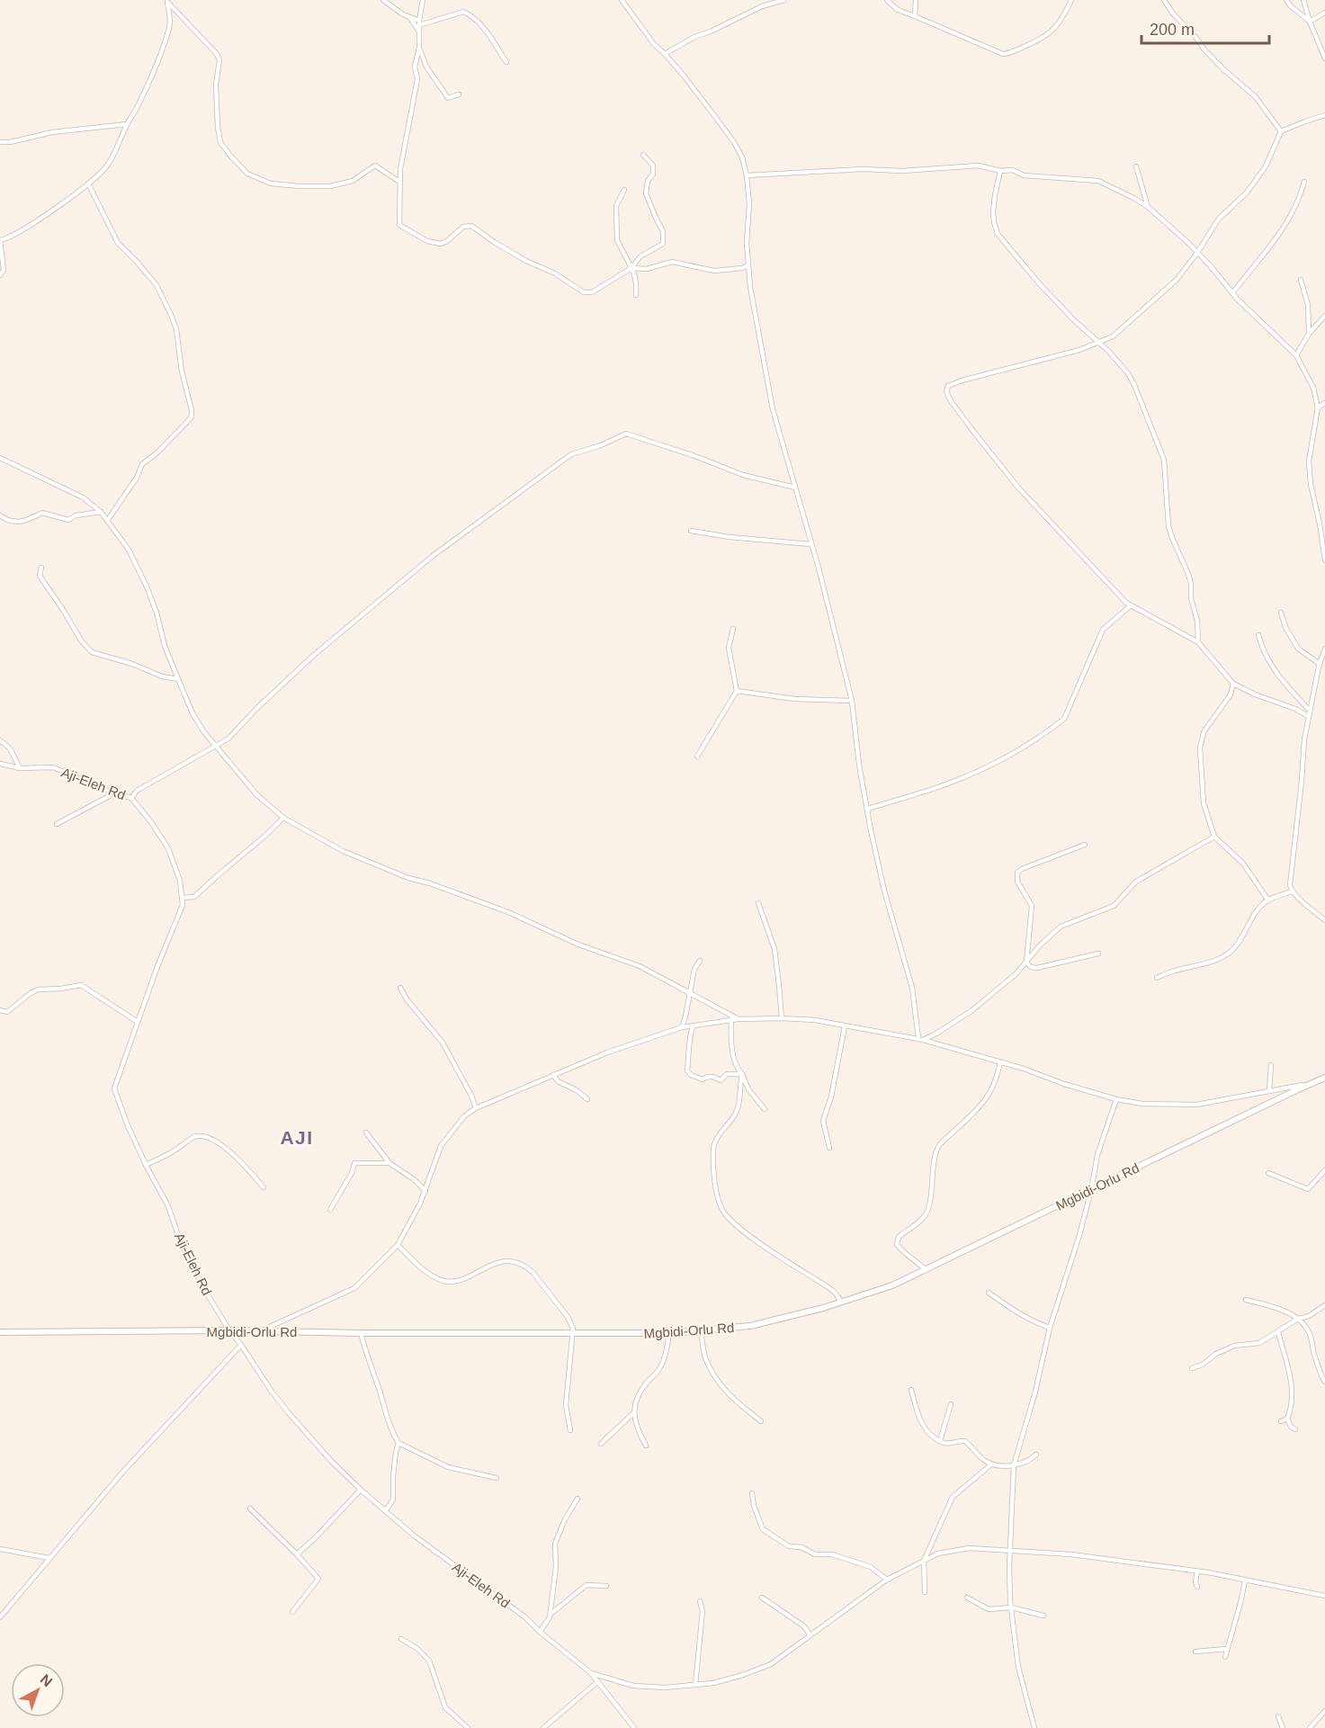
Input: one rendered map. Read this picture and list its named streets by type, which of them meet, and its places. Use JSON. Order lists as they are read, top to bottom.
{
  "streets": {
    "main road": ["Mgbidi-Orlu Rd"],
    "street": ["Aji-Eleh Rd"]
  },
  "crossings": [
    ["Aji-Eleh Rd", "Mgbidi-Orlu Rd"]
  ],
  "districts": ["AJI"],
  "scale_bar": "200 m",
  "north": "top right"
}
